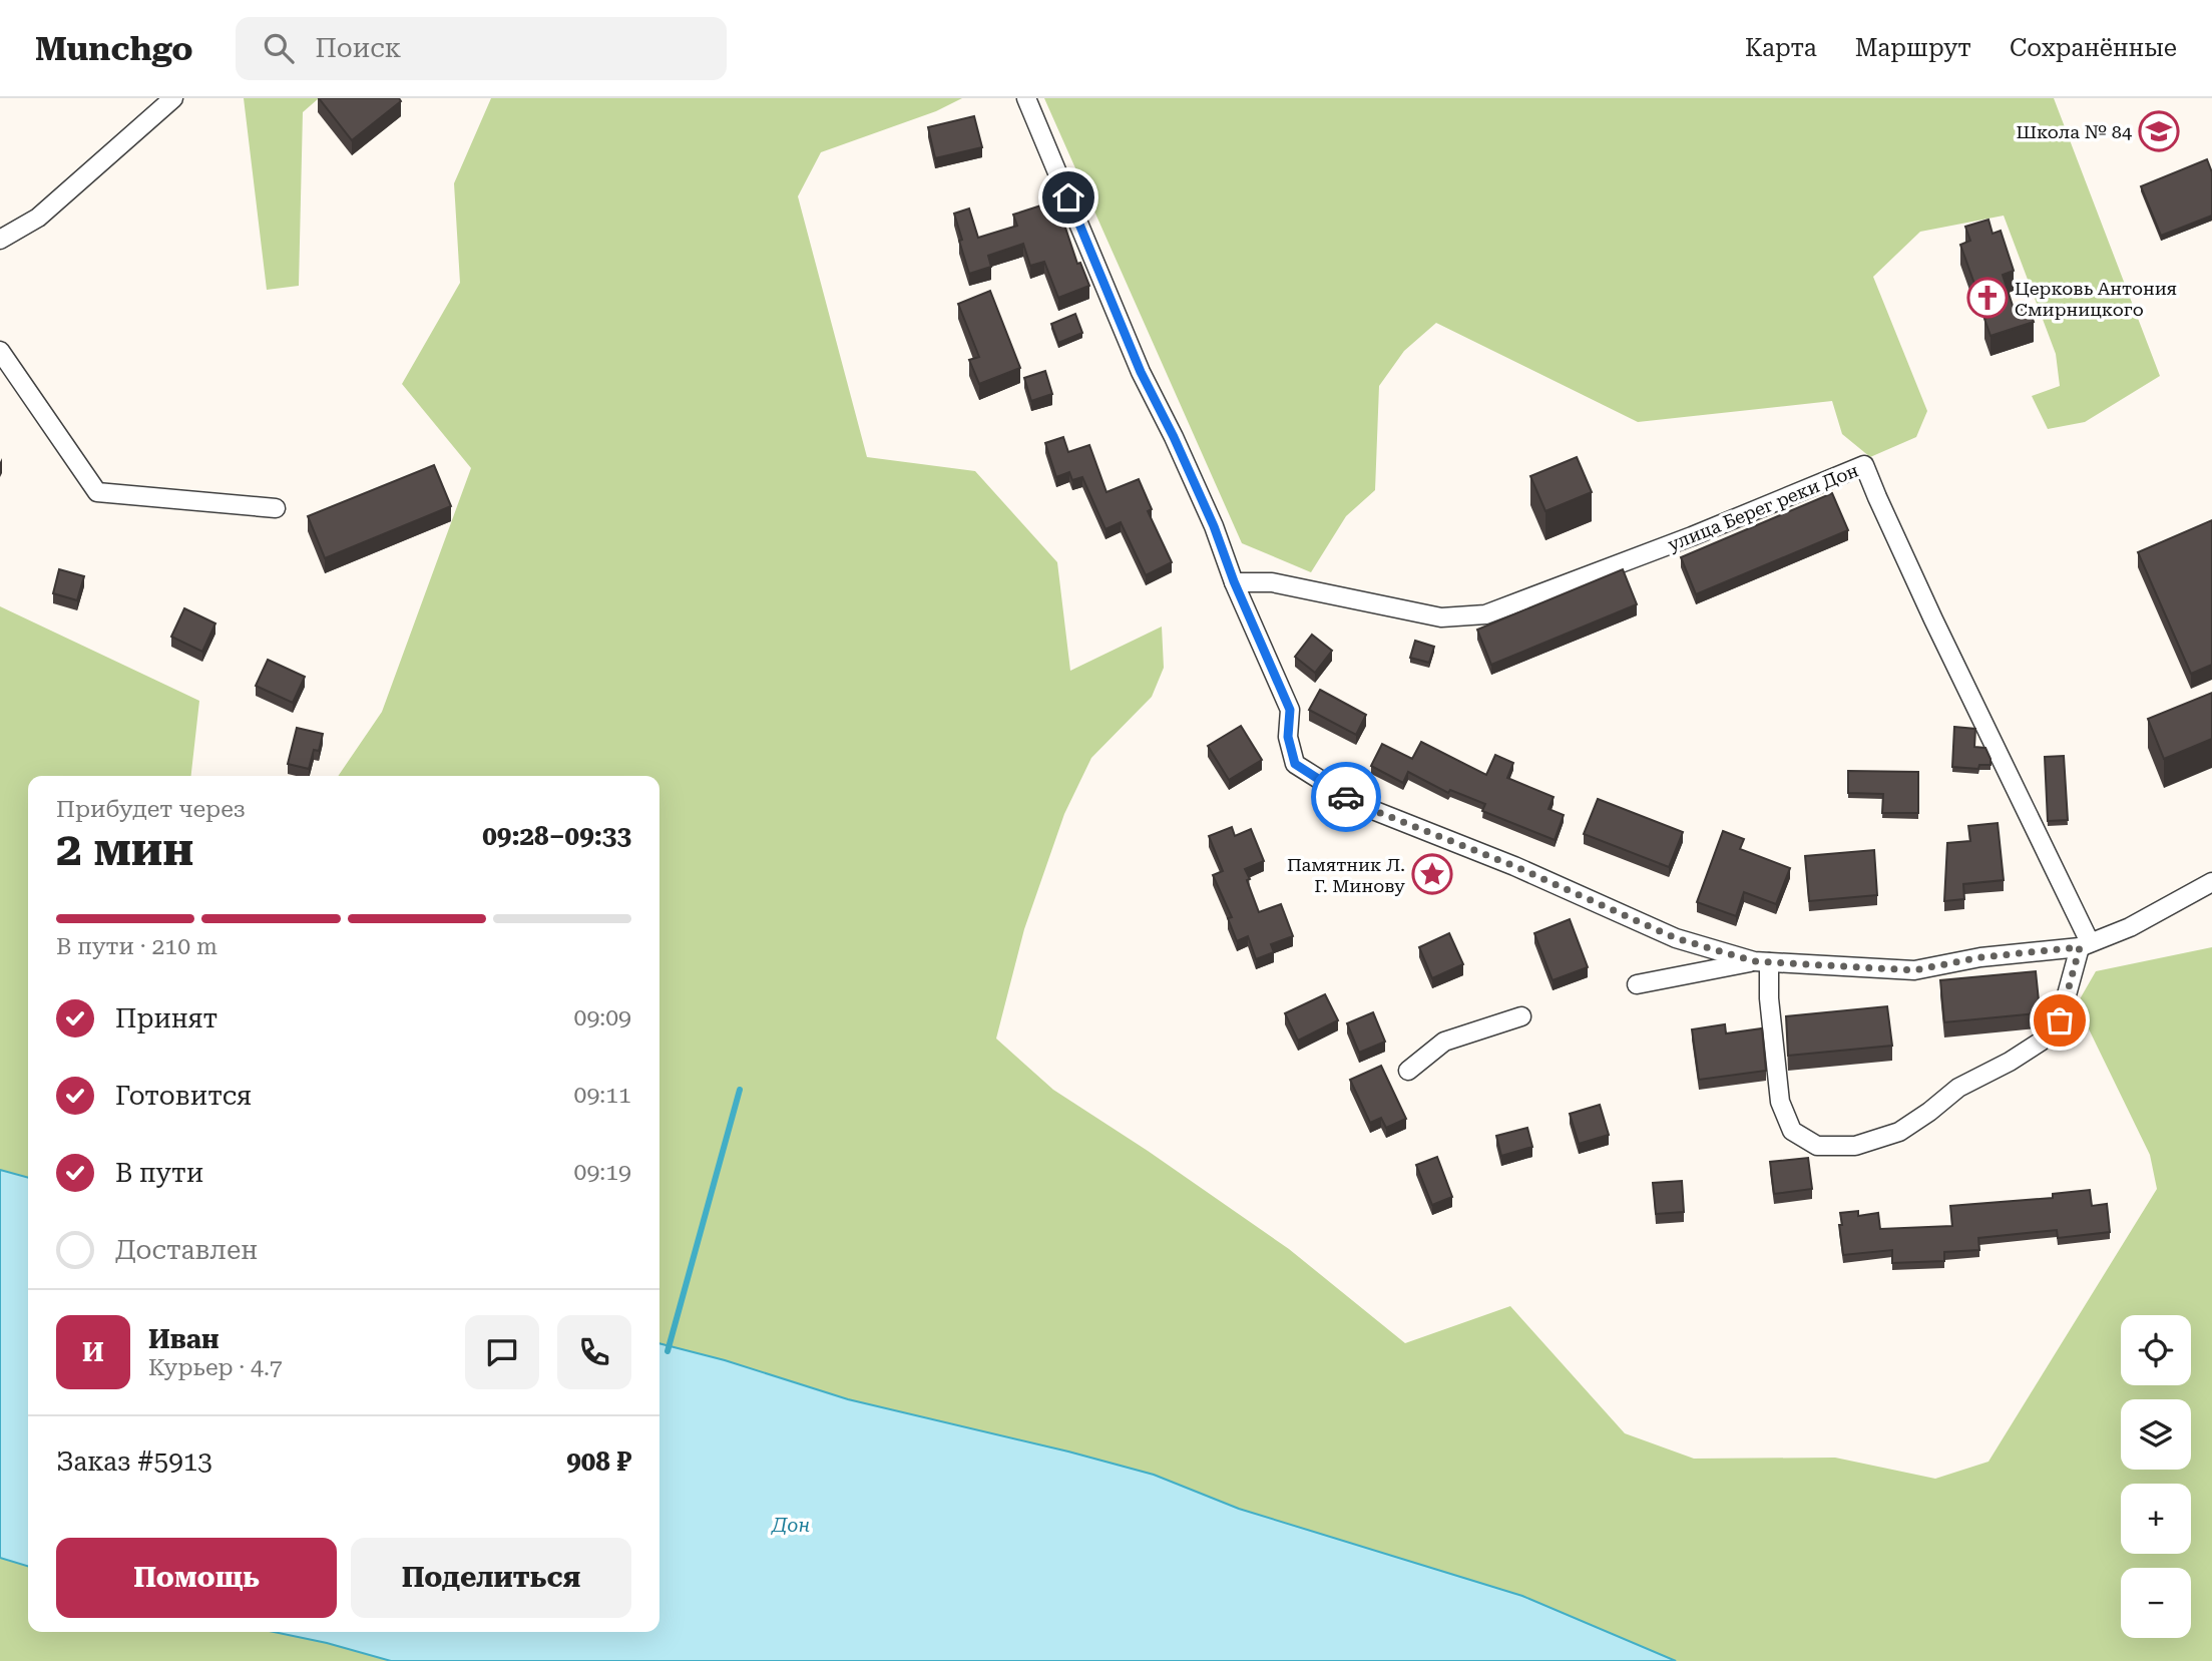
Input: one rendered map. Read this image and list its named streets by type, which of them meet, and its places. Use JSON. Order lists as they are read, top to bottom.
{
  "streets": {
    "street": ["улица Берег реки Дон"]
  },
  "water": ["Дон"],
  "places": {
    "school or university": ["Школа № 84"],
    "church": ["Церковь Антония Смирницкого"],
    "place": ["Памятник Л. Г. Минову"]
  },
  "page": {
    "header": "Munchgo",
    "search": "Поиск",
    "nav": ["Карта", "Маршрут", "Сохранённые"],
    "heading": ["2 мин", "Прибудет через", "09:28–09:33"],
    "panel": [
      "Иван",
      "Курьер · 4.7",
      "Заказ #5913",
      "908 ₽"
    ],
    "bar": "В пути · 210 m",
    "list": [
      ["Принят", "09:09"],
      ["Готовится", "09:11"],
      ["В пути", "09:19"],
      "Доставлен"
    ],
    "map_buttons": ["+", "−"],
    "round": "И",
    "buttons": ["Помощь", "Поделиться"]
  }
}
